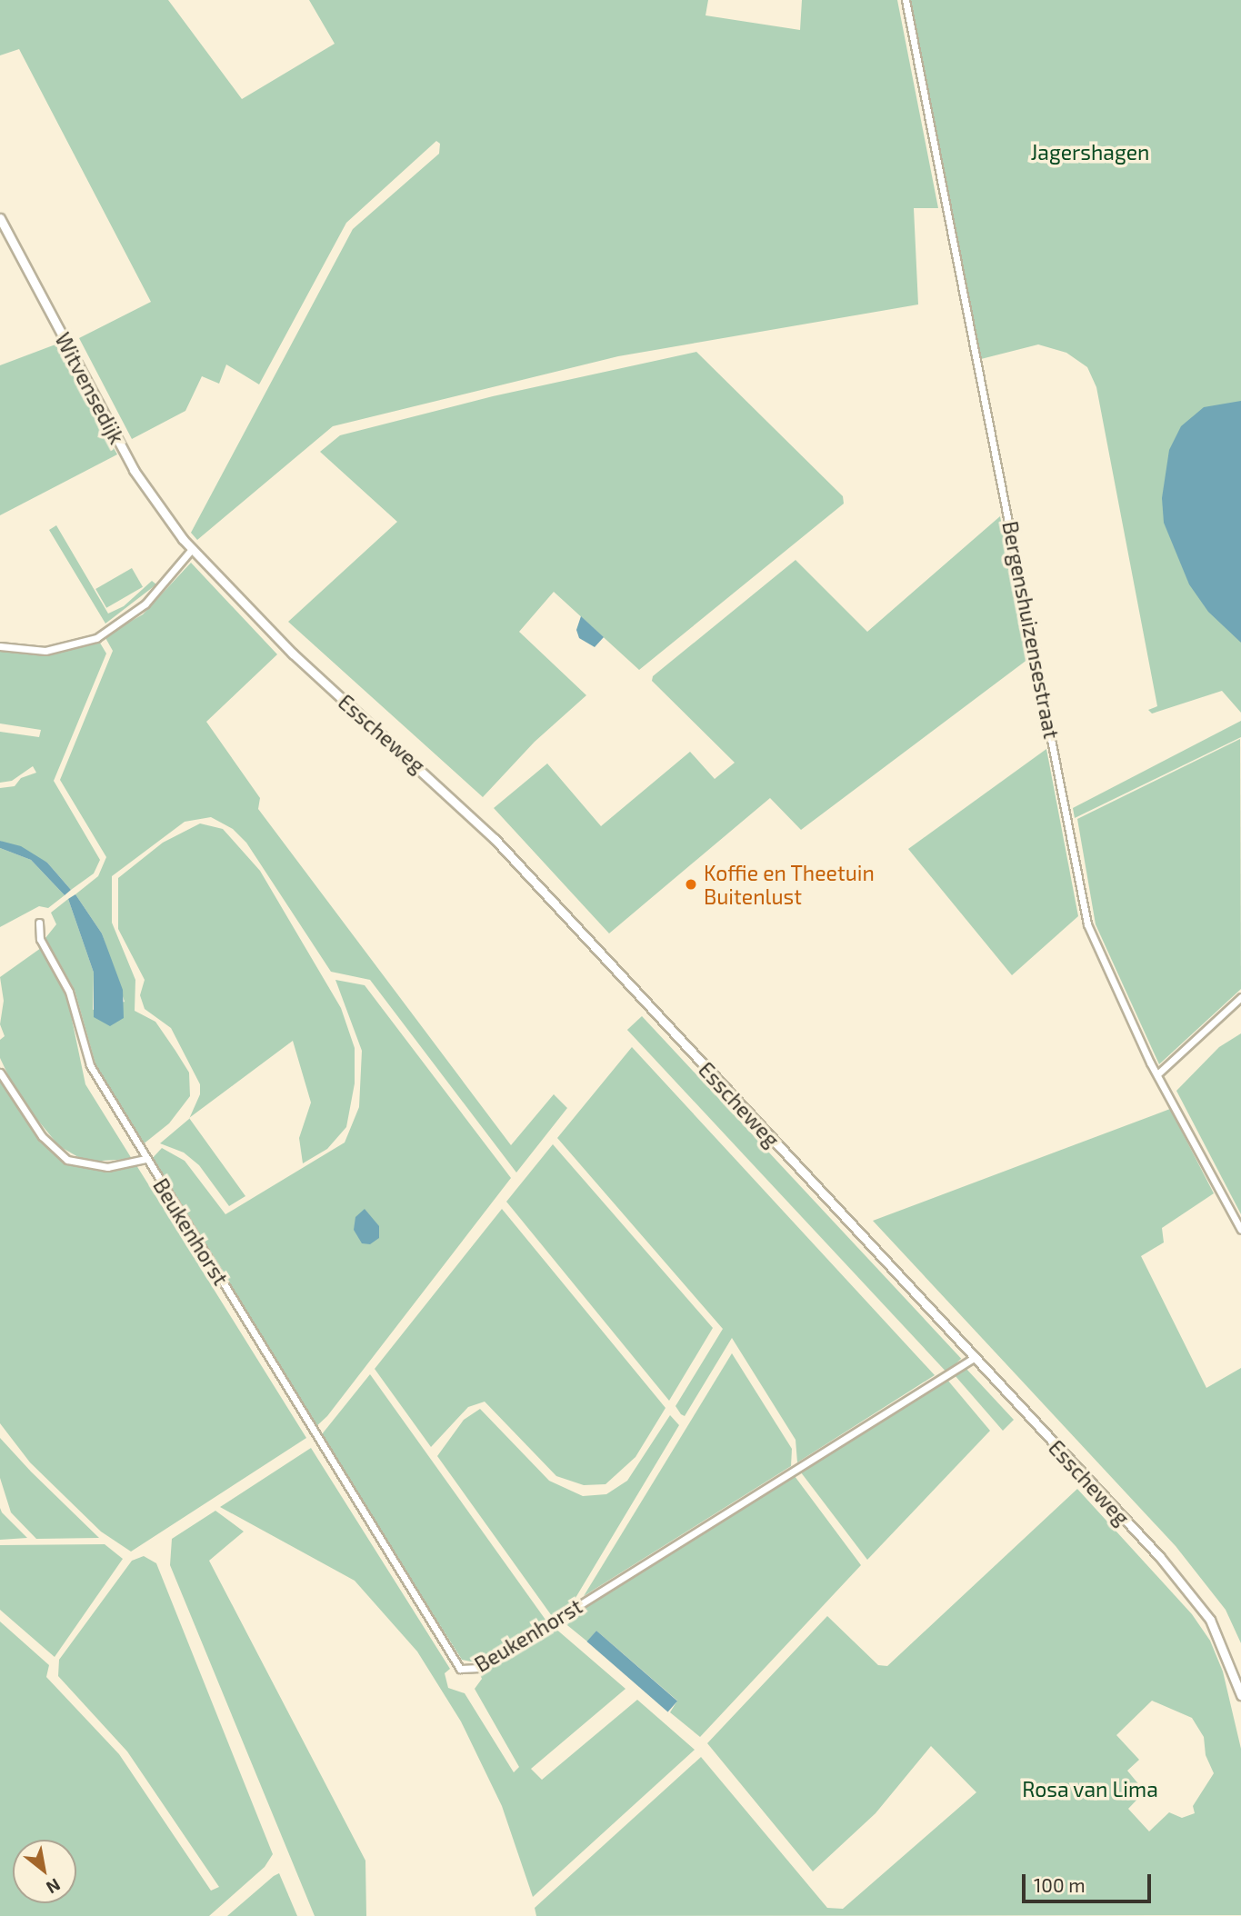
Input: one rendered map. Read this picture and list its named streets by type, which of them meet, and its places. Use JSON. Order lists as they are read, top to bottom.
{
  "streets": {
    "street": [
      "Witvensedijk",
      "Bergenshuizensestraat",
      "Esscheweg",
      "Beukenhorst"
    ]
  },
  "crossings": [
    ["Witvensedijk", "Esscheweg"],
    ["Esscheweg", "Beukenhorst"]
  ],
  "parks": ["Jagershagen", "Rosa van Lima"],
  "places": ["Koffie en Theetuin Buitenlust"],
  "scale_bar": "100 m",
  "north": "bottom right"
}
